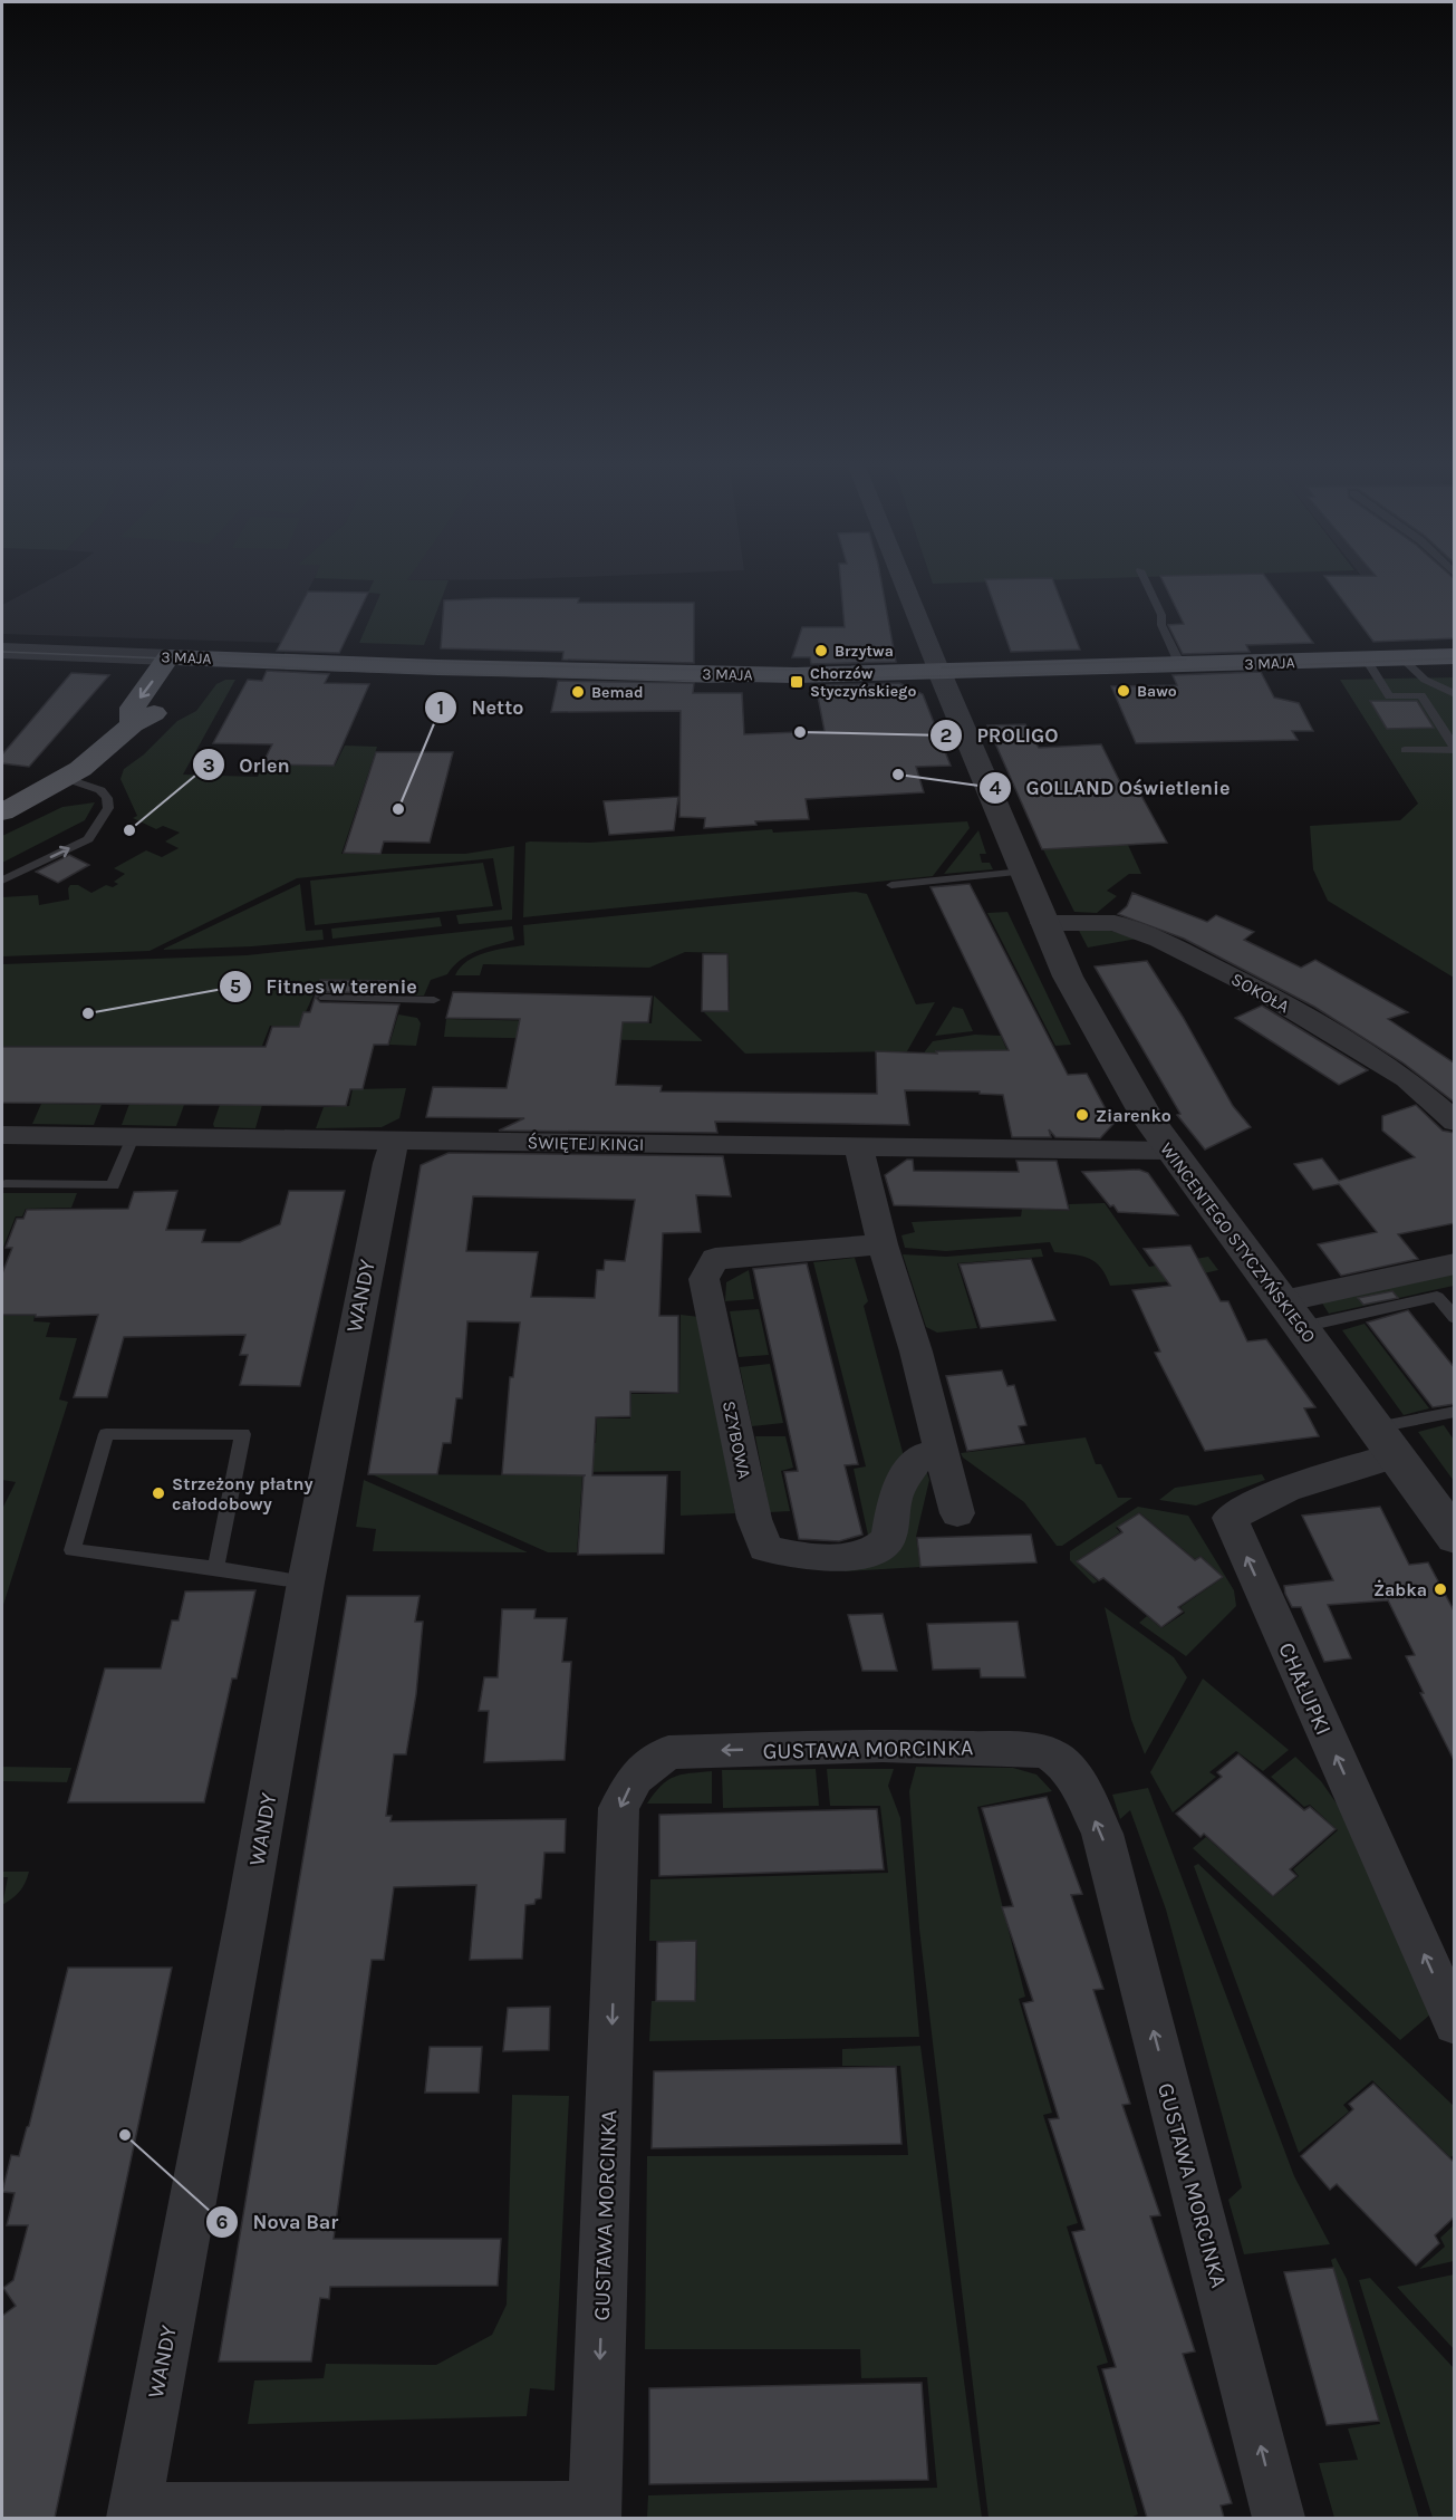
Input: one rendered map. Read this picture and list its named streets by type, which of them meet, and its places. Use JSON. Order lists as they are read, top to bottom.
{
  "streets": {
    "main road": ["3 MAJA"],
    "street": [
      "SOKOŁA",
      "ŚWIĘTEJ KINGI",
      "WINCENTEGO STYCZYŃSKIEGO",
      "WANDY",
      "SZYBOWA",
      "CHAŁUPKI",
      "GUSTAWA MORCINKA"
    ]
  },
  "crossings": [
    ["3 MAJA", "WINCENTEGO STYCZYŃSKIEGO"],
    ["SOKOŁA", "WINCENTEGO STYCZYŃSKIEGO"],
    ["ŚWIĘTEJ KINGI", "WINCENTEGO STYCZYŃSKIEGO"],
    ["ŚWIĘTEJ KINGI", "WANDY"],
    ["WINCENTEGO STYCZYŃSKIEGO", "CHAŁUPKI"]
  ],
  "one_way": ["CHAŁUPKI"],
  "places": {
    "other": [
      "Brzytwa",
      "Bawo",
      "Bemad",
      "PROLIGO",
      "GOLLAND Oświetlenie",
      "Netto",
      "Orlen",
      "Fitnes w terenie",
      "Ziarenko",
      "Strzeżony płatny całodobowy",
      "Żabka",
      "Nova Bar"
    ],
    "transit": ["Chorzów Styczyńskiego"]
  }
}
